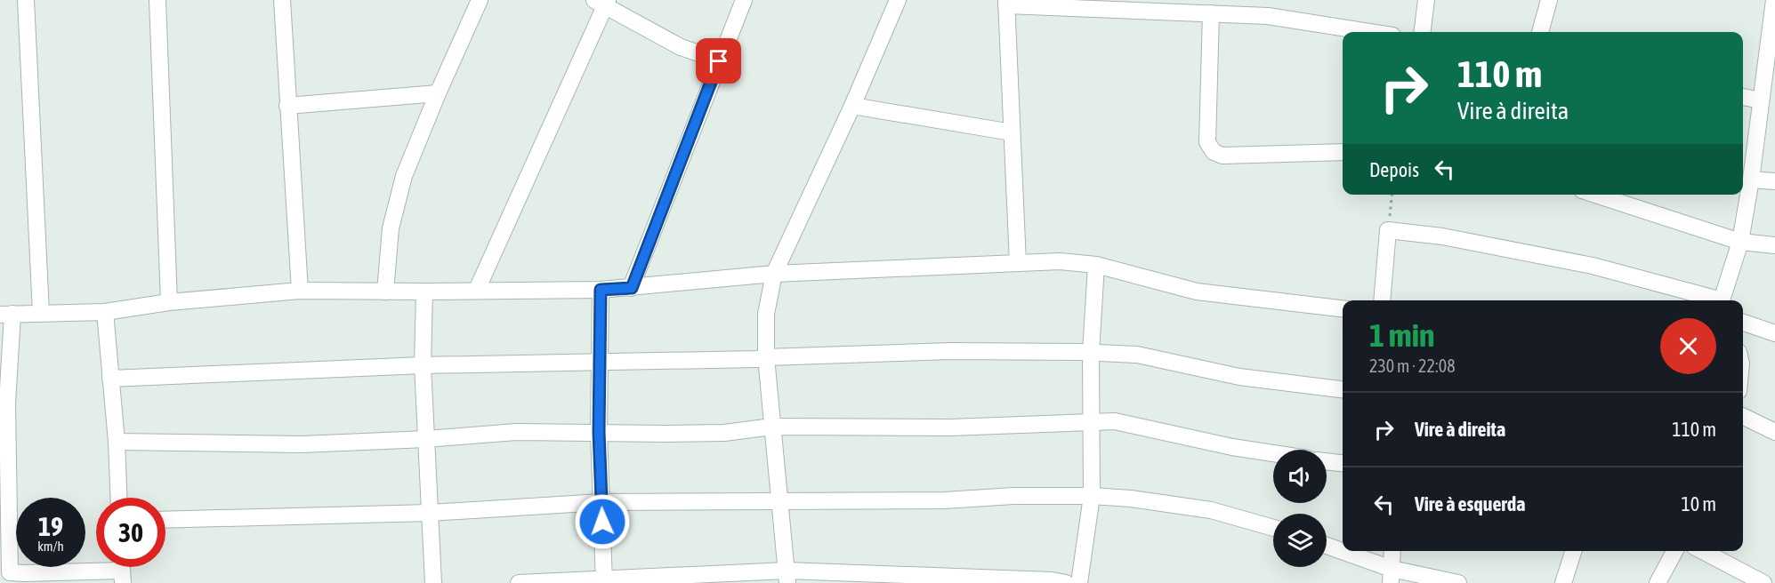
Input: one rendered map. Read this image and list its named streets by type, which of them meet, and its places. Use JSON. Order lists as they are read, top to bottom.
{
  "page": {
    "turn": ["110 m", "Vire à direita"],
    "then": "Depois",
    "heading": ["1 min", "230 m · 22:08"],
    "list": [
      {
        "name": "Vire à direita",
        "value": "110 m"
      },
      {
        "name": "Vire à esquerda",
        "value": "10 m"
      }
    ],
    "speed": "19 km/h",
    "limit": "30"
  }
}
